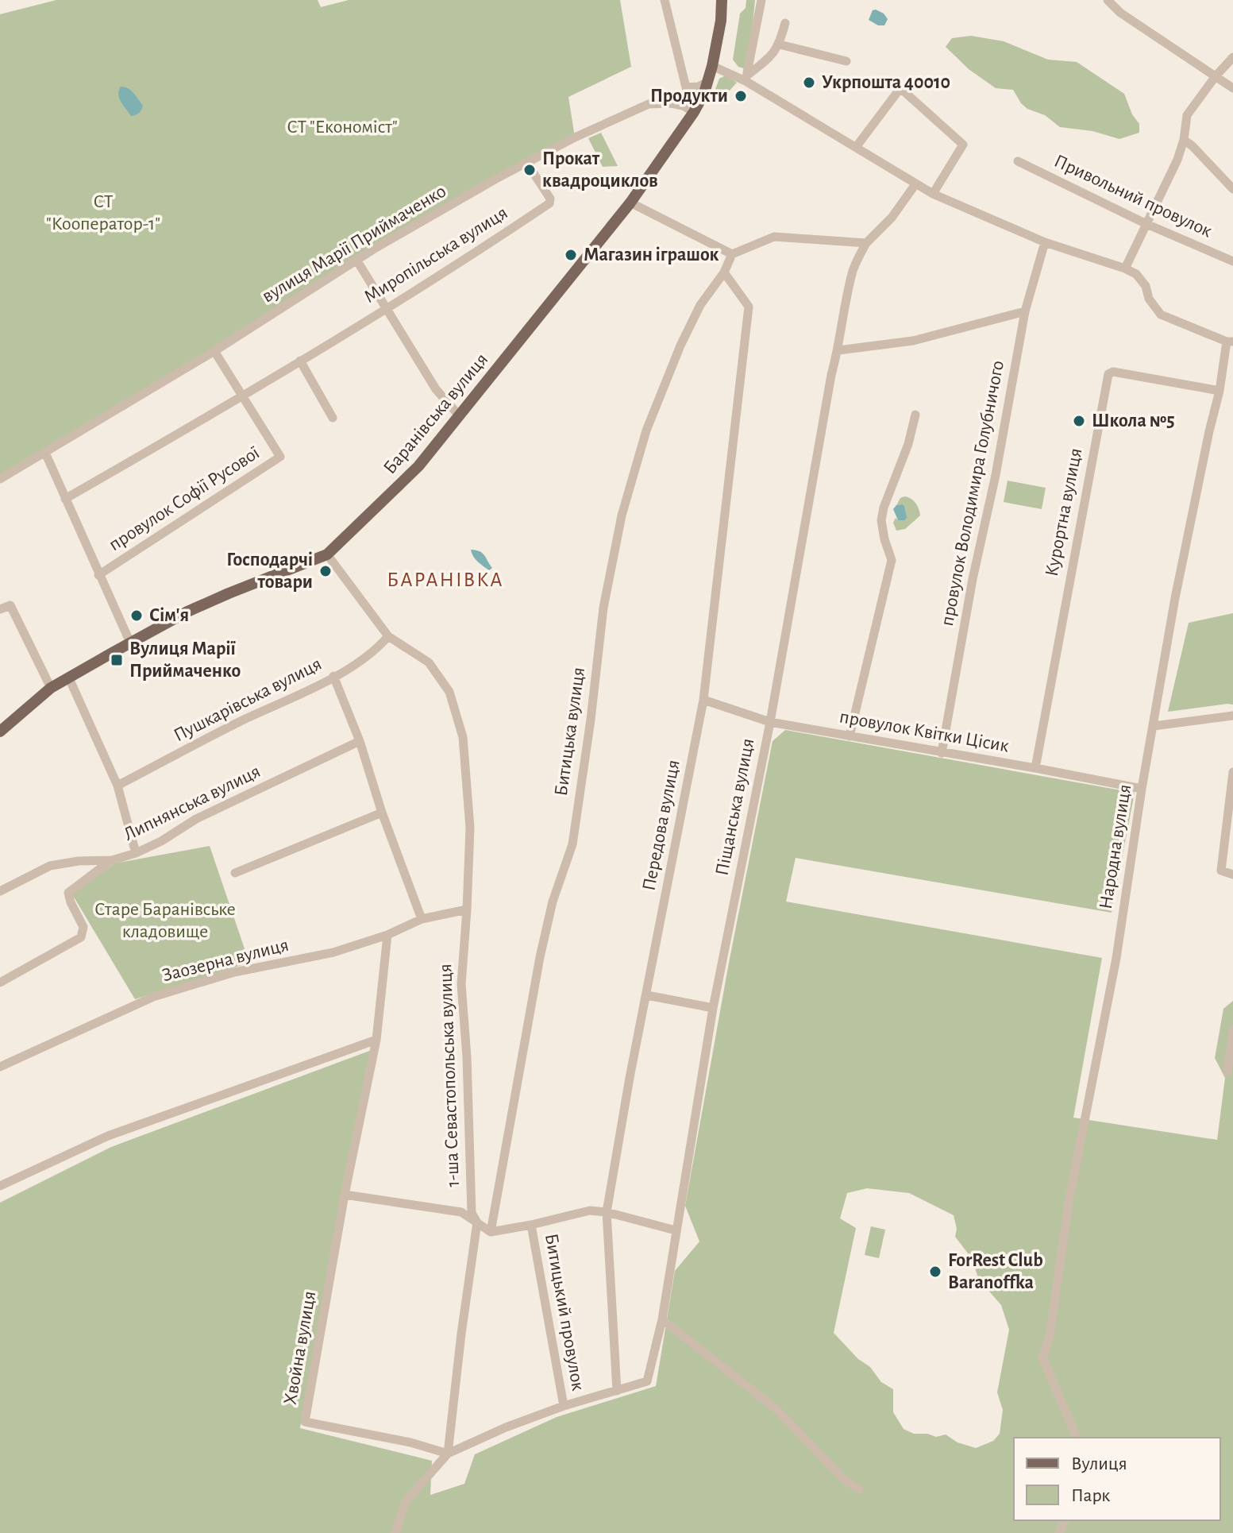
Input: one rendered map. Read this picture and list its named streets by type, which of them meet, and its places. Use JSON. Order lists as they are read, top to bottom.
{
  "streets": {
    "main road": ["Баранівська вулиця"],
    "street": [
      "Привольний провулок",
      "вулиця Марії Приймаченко",
      "Миропільська вулиця",
      "провулок Володимира Голубничого",
      "провулок Софії Русової",
      "Курортна вулиця",
      "Пушкарівська вулиця",
      "Битицька вулиця",
      "провулок Квітки Цісик",
      "Липнянська вулиця",
      "Піщанська вулиця",
      "Передова вулиця",
      "Народна вулиця",
      "Заозерна вулиця",
      "1-ша Севастопольська вулиця",
      "Битицький провулок",
      "Хвойна вулиця"
    ]
  },
  "crossings": [
    ["вулиця Марії Приймаченко", "Миропільська вулиця"],
    ["вулиця Марії Приймаченко", "Баранівська вулиця"],
    ["вулиця Марії Приймаченко", "провулок Софії Русової"],
    ["Миропільська вулиця", "провулок Софії Русової"],
    ["Баранівська вулиця", "1-ша Севастопольська вулиця"],
    ["провулок Володимира Голубничого", "провулок Квітки Цісик"],
    ["Курортна вулиця", "провулок Квітки Цісик"],
    ["Курортна вулиця", "Народна вулиця"],
    ["Пушкарівська вулиця", "1-ша Севастопольська вулиця"],
    ["Битицька вулиця", "Передова вулиця"],
    ["провулок Квітки Цісик", "Піщанська вулиця"],
    ["провулок Квітки Цісик", "Передова вулиця"],
    ["провулок Квітки Цісик", "Народна вулиця"],
    ["Піщанська вулиця", "Передова вулиця"],
    ["Заозерна вулиця", "1-ша Севастопольська вулиця"],
    ["Заозерна вулиця", "Хвойна вулиця"],
    ["1-ша Севастопольська вулиця", "Хвойна вулиця"]
  ],
  "districts": ["БАРАНІВКА"],
  "parks": ["СТ \"Економіст\"", "СТ \"Кооператор-1\"", "Старе Баранівське кладовище"],
  "places": {
    "other": [
      "Укрпошта 40010",
      "Продукти",
      "Прокат квадроциклов",
      "Магазин іграшок",
      "Школа №5",
      "Господарчі товари",
      "Сім'я",
      "ForRest Club Baranoffka"
    ],
    "transit": ["Вулиця Марії Приймаченко"]
  },
  "legend": ["Вулиця", "Парк"]
}
